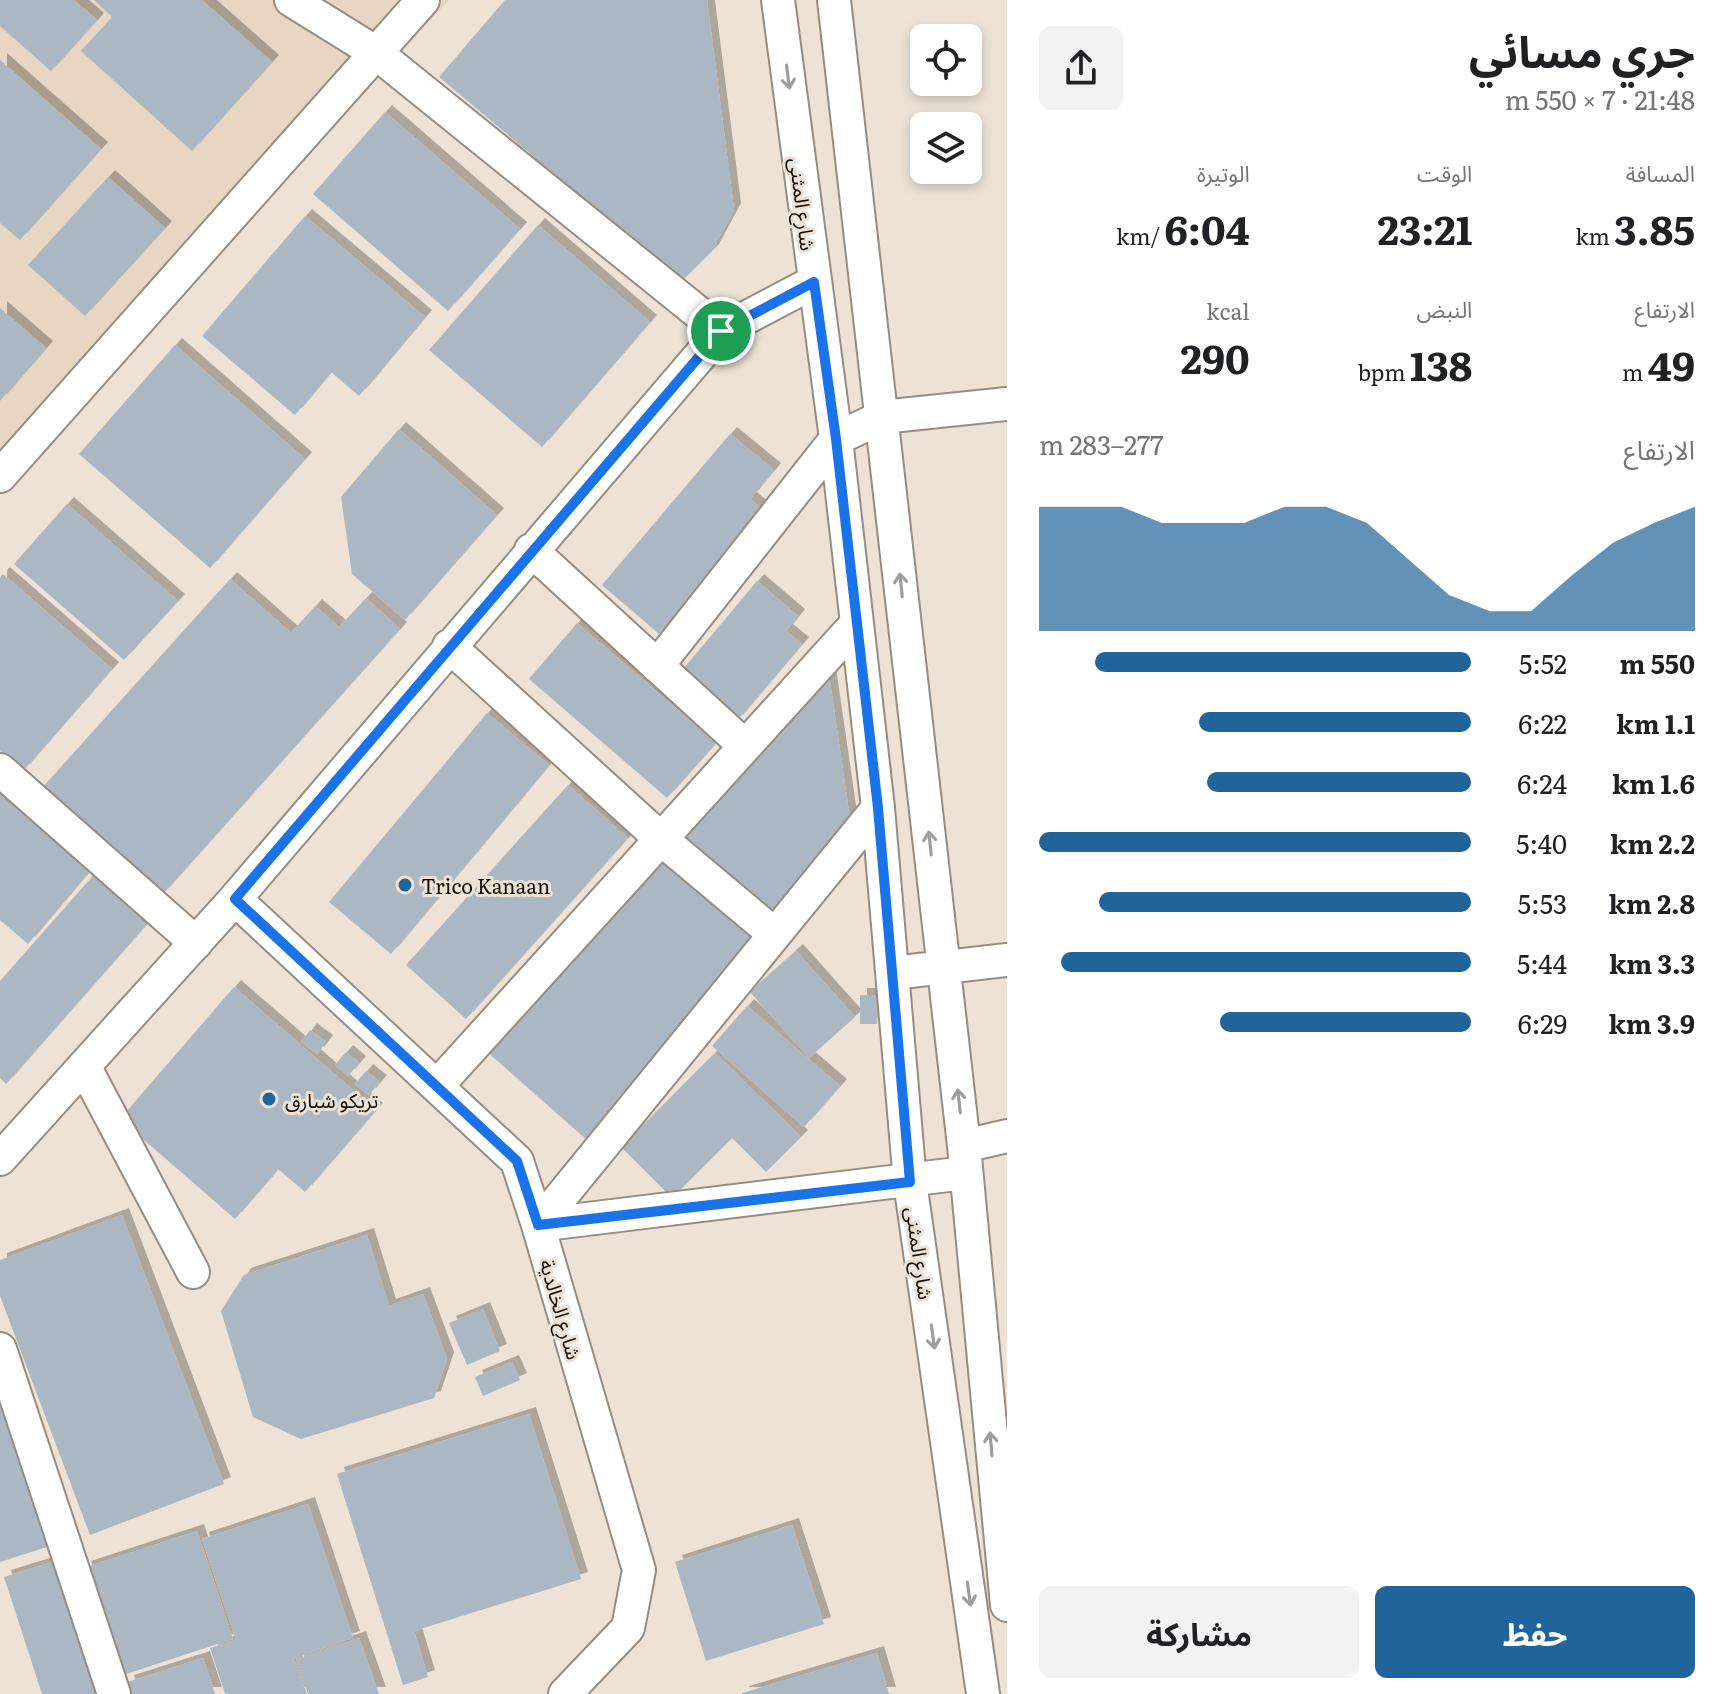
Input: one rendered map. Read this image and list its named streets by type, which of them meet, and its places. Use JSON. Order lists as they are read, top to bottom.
{
  "streets": {
    "street": ["شارع المثنى", "شارع الخالدية"]
  },
  "places": ["Trico Kanaan", "تريكو شبارق"],
  "page": {
    "heading": ["جري مسائي", "21:48 · 7 × 550 m"],
    "stats": [
      ["المسافة", "3.85 km"],
      ["الوقت", "23:21"],
      ["الوتيرة", "6:04 /km"],
      ["الارتفاع", "49 m"],
      ["النبض", "138 bpm"],
      ["kcal", "290"]
    ],
    "chart": ["الارتفاع", "277–283 m"],
    "list": [
      {
        "name": "550 m",
        "note": "5:52"
      },
      {
        "name": "1.1 km",
        "note": "6:22"
      },
      {
        "name": "1.6 km",
        "note": "6:24"
      },
      {
        "name": "2.2 km",
        "note": "5:40"
      },
      {
        "name": "2.8 km",
        "note": "5:53"
      },
      {
        "name": "3.3 km",
        "note": "5:44"
      },
      {
        "name": "3.9 km",
        "note": "6:29"
      }
    ],
    "buttons": ["حفظ", "مشاركة"]
  }
}
